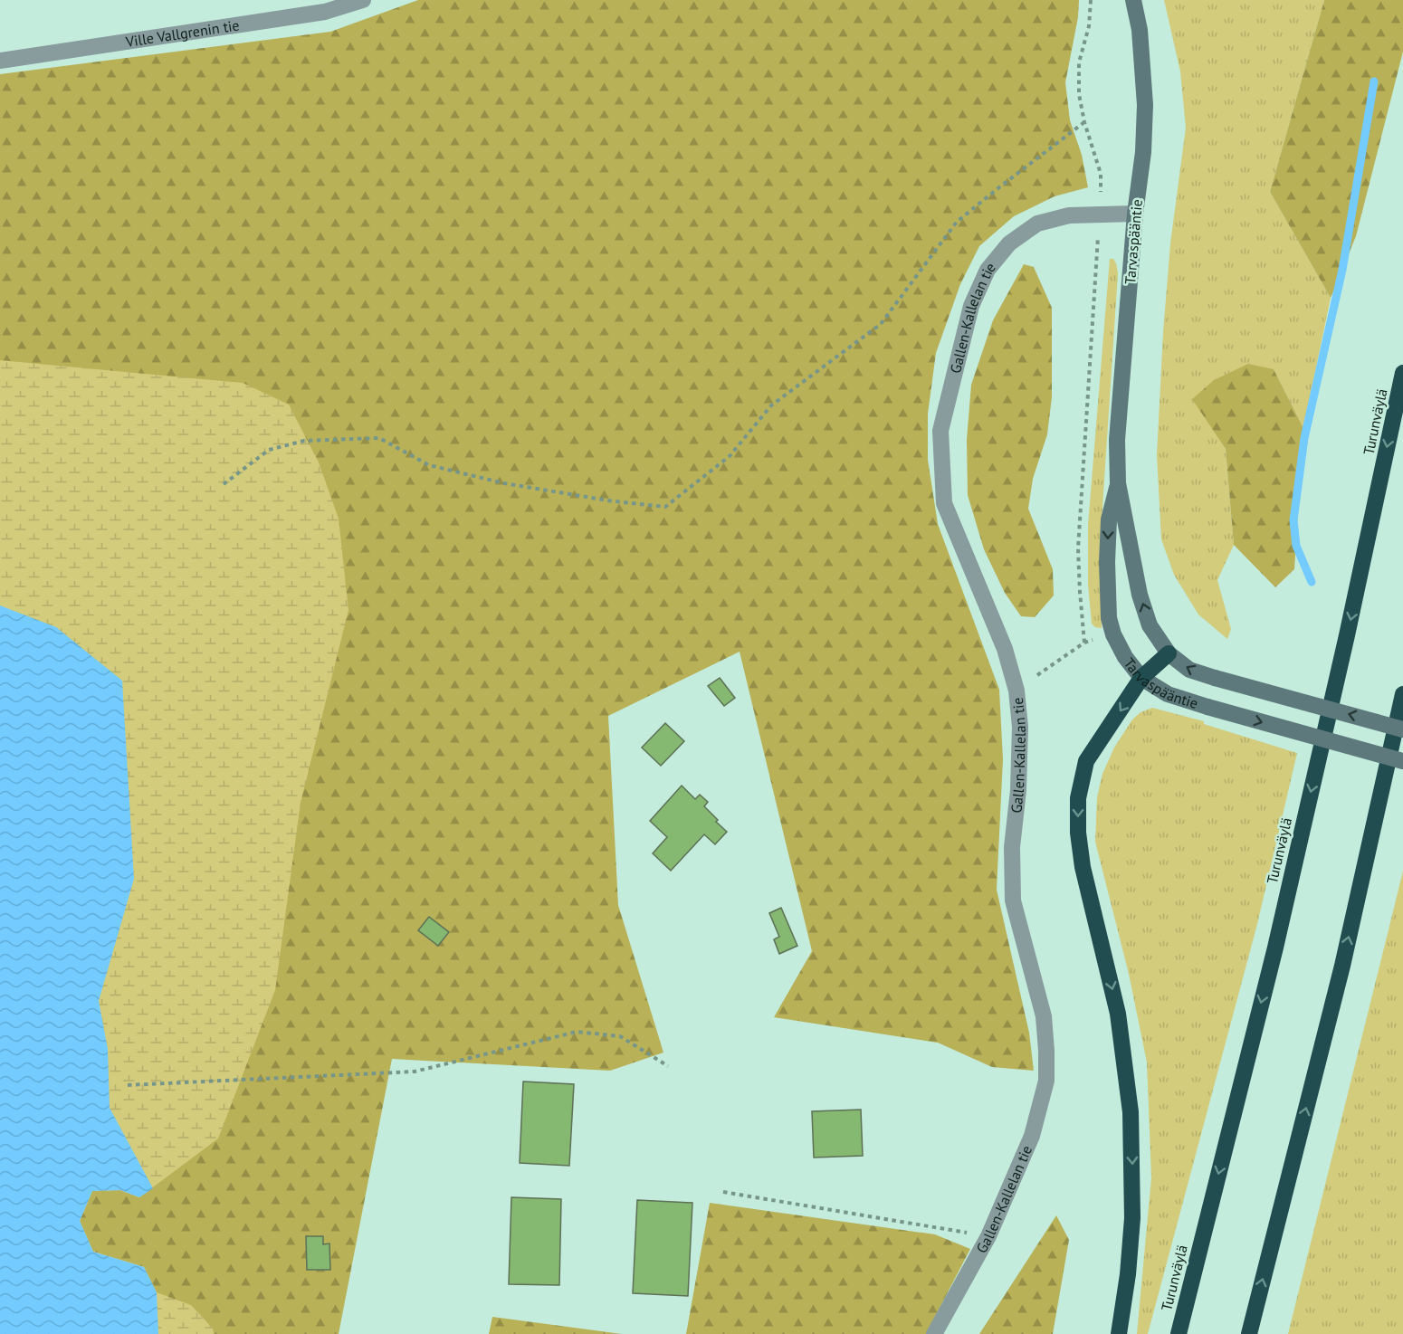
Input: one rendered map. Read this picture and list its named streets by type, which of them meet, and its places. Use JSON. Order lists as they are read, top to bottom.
{
  "streets": {
    "highway": ["Turunväylä"],
    "street": ["Ville Vallgrenin tie", "Tarvaspääntie", "Gallen-Kallelan tie"]
  },
  "crossings": [
    ["Tarvaspääntie", "Gallen-Kallelan tie"]
  ]
}
